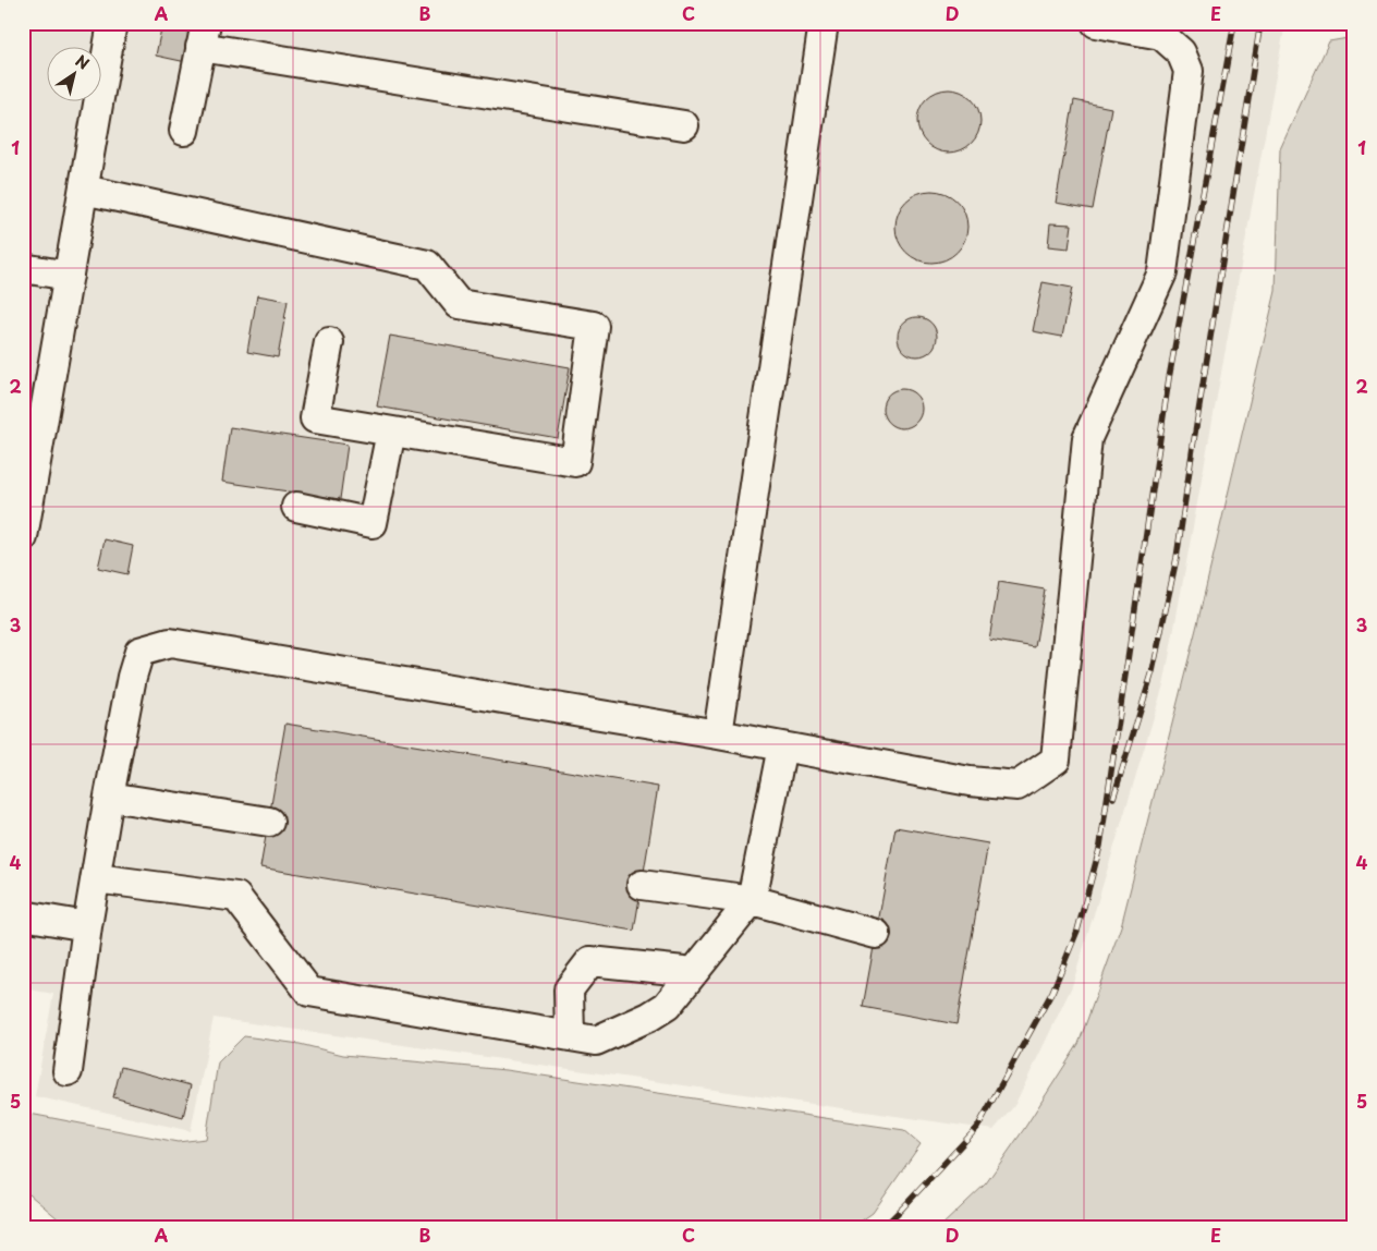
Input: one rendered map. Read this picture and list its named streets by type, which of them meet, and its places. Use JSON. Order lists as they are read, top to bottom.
{
  "north": "top right",
  "grid": {
    "columns": [
      "A",
      "B",
      "C",
      "D",
      "E"
    ],
    "rows": [
      "1",
      "2",
      "3",
      "4",
      "5"
    ]
  }
}
